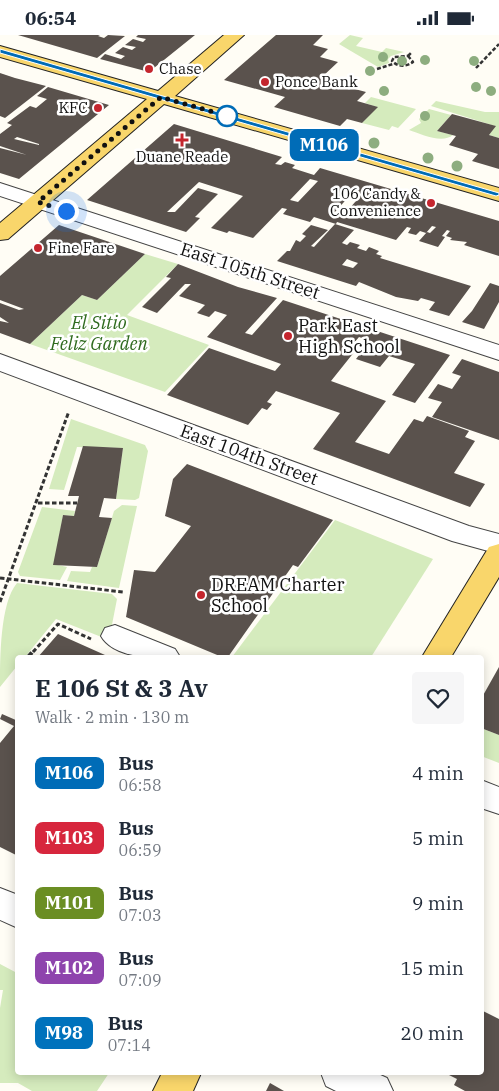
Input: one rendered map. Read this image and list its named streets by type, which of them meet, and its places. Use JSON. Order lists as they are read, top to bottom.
{
  "streets": {
    "street": ["East 105th Street", "East 104th Street"]
  },
  "parks": ["El Sitio Feliz Garden"],
  "places": {
    "other": [
      "Chase",
      "Ponce Bank",
      "KFC",
      "106 Candy & Convenience",
      "Fine Fare",
      "Park East High School",
      "DREAM Charter School"
    ],
    "health": ["Duane Reade"]
  },
  "lines": ["bus line M106"],
  "page": {
    "status": "06:54",
    "on_map": "M106",
    "heading": ["E 106 St & 3 Av", "Walk · 2 min · 130 m"],
    "list": [
      {
        "mark": "M106",
        "name": "Bus",
        "note": "06:58",
        "value": "4 min"
      },
      {
        "mark": "M103",
        "name": "Bus",
        "note": "06:59",
        "value": "5 min"
      },
      {
        "mark": "M101",
        "name": "Bus",
        "note": "07:03",
        "value": "9 min"
      },
      {
        "mark": "M102",
        "name": "Bus",
        "note": "07:09",
        "value": "15 min"
      },
      {
        "mark": "M98",
        "name": "Bus",
        "note": "07:14",
        "value": "20 min"
      }
    ]
  }
}
